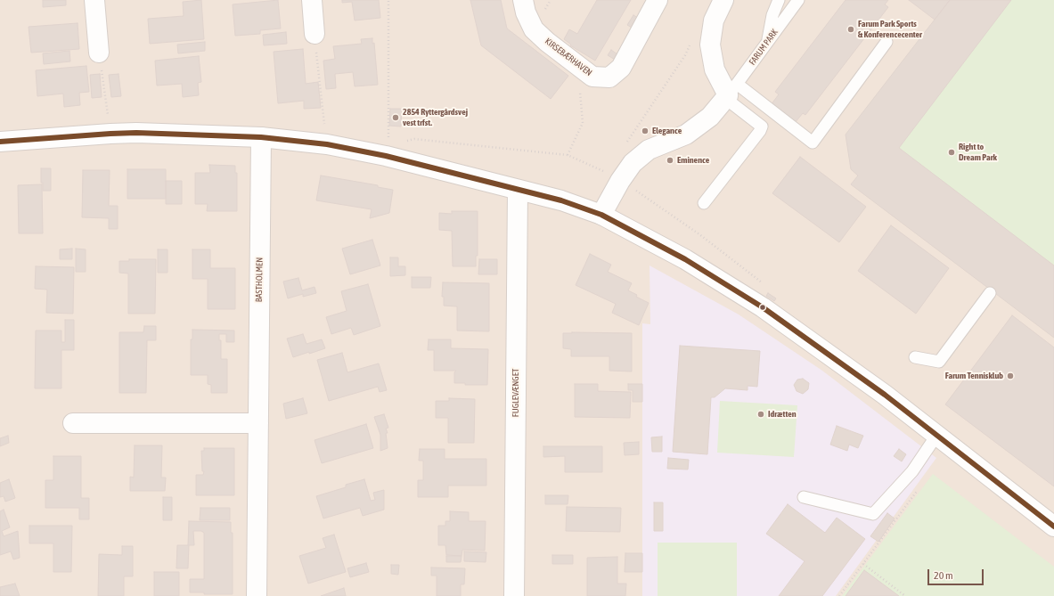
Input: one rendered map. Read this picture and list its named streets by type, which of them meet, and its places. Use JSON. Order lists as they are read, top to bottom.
{
  "streets": {
    "street": ["KIRSEBÆRHAVEN", "BASTHOLMEN", "FUGLEVÆNGET"],
    "lane": ["FARUM PARK"]
  },
  "places": [
    "Farum Park Sports & Konferencecenter",
    "2854 Ryttergårdsvej vest trfst.",
    "Elegance",
    "Right to Dream Park",
    "Eminence",
    "Farum Tennisklub",
    "Idrætten"
  ],
  "scale_bar": "20 m"
}
